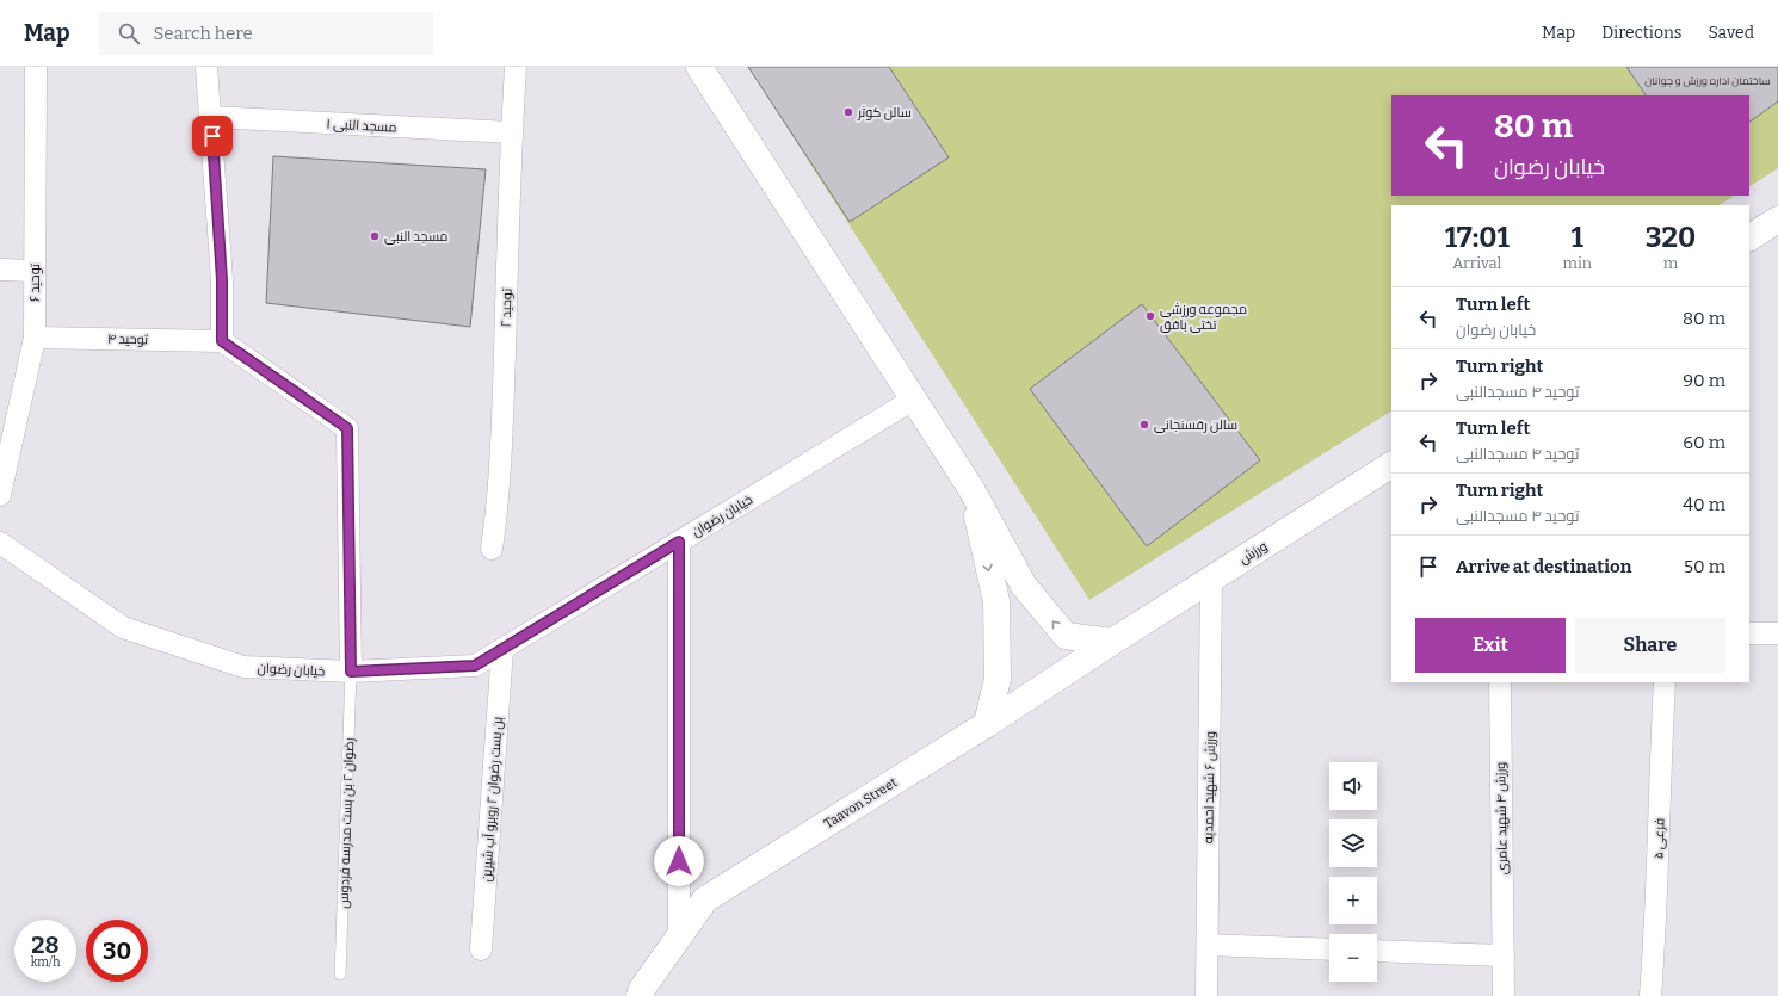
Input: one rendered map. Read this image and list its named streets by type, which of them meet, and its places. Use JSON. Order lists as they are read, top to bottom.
{
  "streets": {
    "street": [
      "مسجد النبی ۱",
      "توحید ۶",
      "توحید ۲",
      "توحید ۴",
      "خیابان رضوان",
      "ورزش",
      "ورزش ۶ شهید احمدیه",
      "بن بست رضوان ۲ روبرو آب شیرین",
      "Taavon Street",
      "ورزش ۴ شهید عامری",
      "فرعی ۵"
    ],
    "lane": ["رضوان ۲ بن بست مدرسه فردوس"]
  },
  "crossings": [
    ["مسجد النبی ۱", "توحید ۲"],
    ["توحید ۶", "توحید ۴"],
    ["خیابان رضوان", "بن بست رضوان ۲ روبرو آب شیرین"],
    ["خیابان رضوان", "رضوان ۲ بن بست مدرسه فردوس"],
    ["ورزش", "ورزش ۶ شهید احمدیه"],
    ["ورزش", "Taavon Street"]
  ],
  "places": [
    "سالن کوثر",
    "مسجد النبی",
    "مجموعه ورزشی تختی بافق",
    "سالن رفسنجانی"
  ],
  "house_numbers": ["ساختمان اداره ورزش و جوانان"],
  "page": {
    "header": "Map",
    "search": "Search here",
    "nav": ["Map", "Directions", "Saved"],
    "turn": ["80 m", "خیابان رضوان"],
    "eta": [
      "17:01",
      "Arrival",
      "1",
      "min",
      "320",
      "m"
    ],
    "list": [
      {
        "name": "Turn left",
        "note": "خیابان رضوان",
        "value": "80 m"
      },
      {
        "name": "Turn right",
        "note": "توحید ۴ مسجدالنبی",
        "value": "90 m"
      },
      {
        "name": "Turn left",
        "note": "توحید ۴ مسجدالنبی",
        "value": "60 m"
      },
      {
        "name": "Turn right",
        "note": "توحید ۴ مسجدالنبی",
        "value": "40 m"
      },
      {
        "name": "Arrive at destination",
        "value": "50 m"
      }
    ],
    "buttons": ["Exit", "Share"],
    "map_buttons": ["+", "−"],
    "speed": "28 km/h",
    "limit": "30"
  }
}
